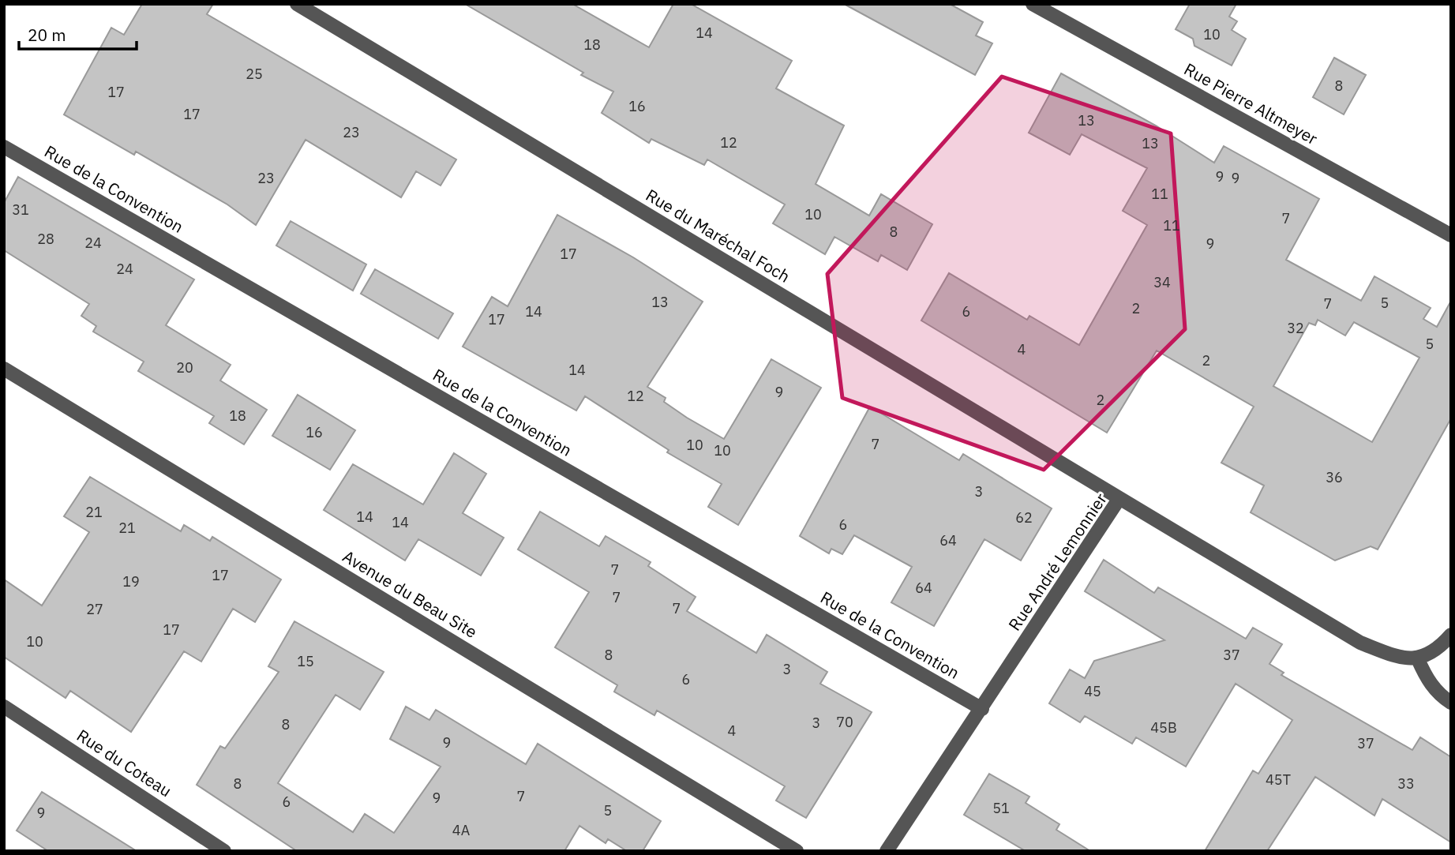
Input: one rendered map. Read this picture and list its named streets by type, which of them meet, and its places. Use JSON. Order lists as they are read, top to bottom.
{
  "streets": {
    "street": [
      "Rue Pierre Altmeyer",
      "Rue de la Convention",
      "Rue du Maréchal Foch",
      "Rue André Lemonnier",
      "Avenue du Beau Site",
      "Rue du Coteau"
    ]
  },
  "crossings": [
    ["Rue de la Convention", "Rue André Lemonnier"],
    ["Rue du Maréchal Foch", "Rue André Lemonnier"]
  ],
  "house_numbers": [
    "14",
    "10",
    "18",
    "25",
    "8",
    "17",
    "16",
    "17",
    "13",
    "23",
    "12",
    "13",
    "9",
    "23",
    "9",
    "11",
    "31",
    "10",
    "7",
    "11",
    "8",
    "28",
    "24",
    "9",
    "17",
    "24",
    "34",
    "13",
    "5",
    "7",
    "2",
    "14",
    "6",
    "17",
    "32",
    "5",
    "4",
    "2",
    "20",
    "14",
    "9",
    "12",
    "2",
    "18",
    "16",
    "7",
    "10",
    "10",
    "36",
    "3",
    "21",
    "14",
    "62",
    "14",
    "6",
    "21",
    "64",
    "7",
    "17",
    "19",
    "64",
    "7",
    "7",
    "27",
    "17",
    "10",
    "8",
    "37",
    "15",
    "3",
    "6",
    "45",
    "70",
    "3",
    "8",
    "45B",
    "4",
    "9",
    "37",
    "45T",
    "8",
    "33",
    "7",
    "9",
    "6",
    "51",
    "5",
    "9",
    "4A"
  ],
  "scale_bar": "20 m"
}
